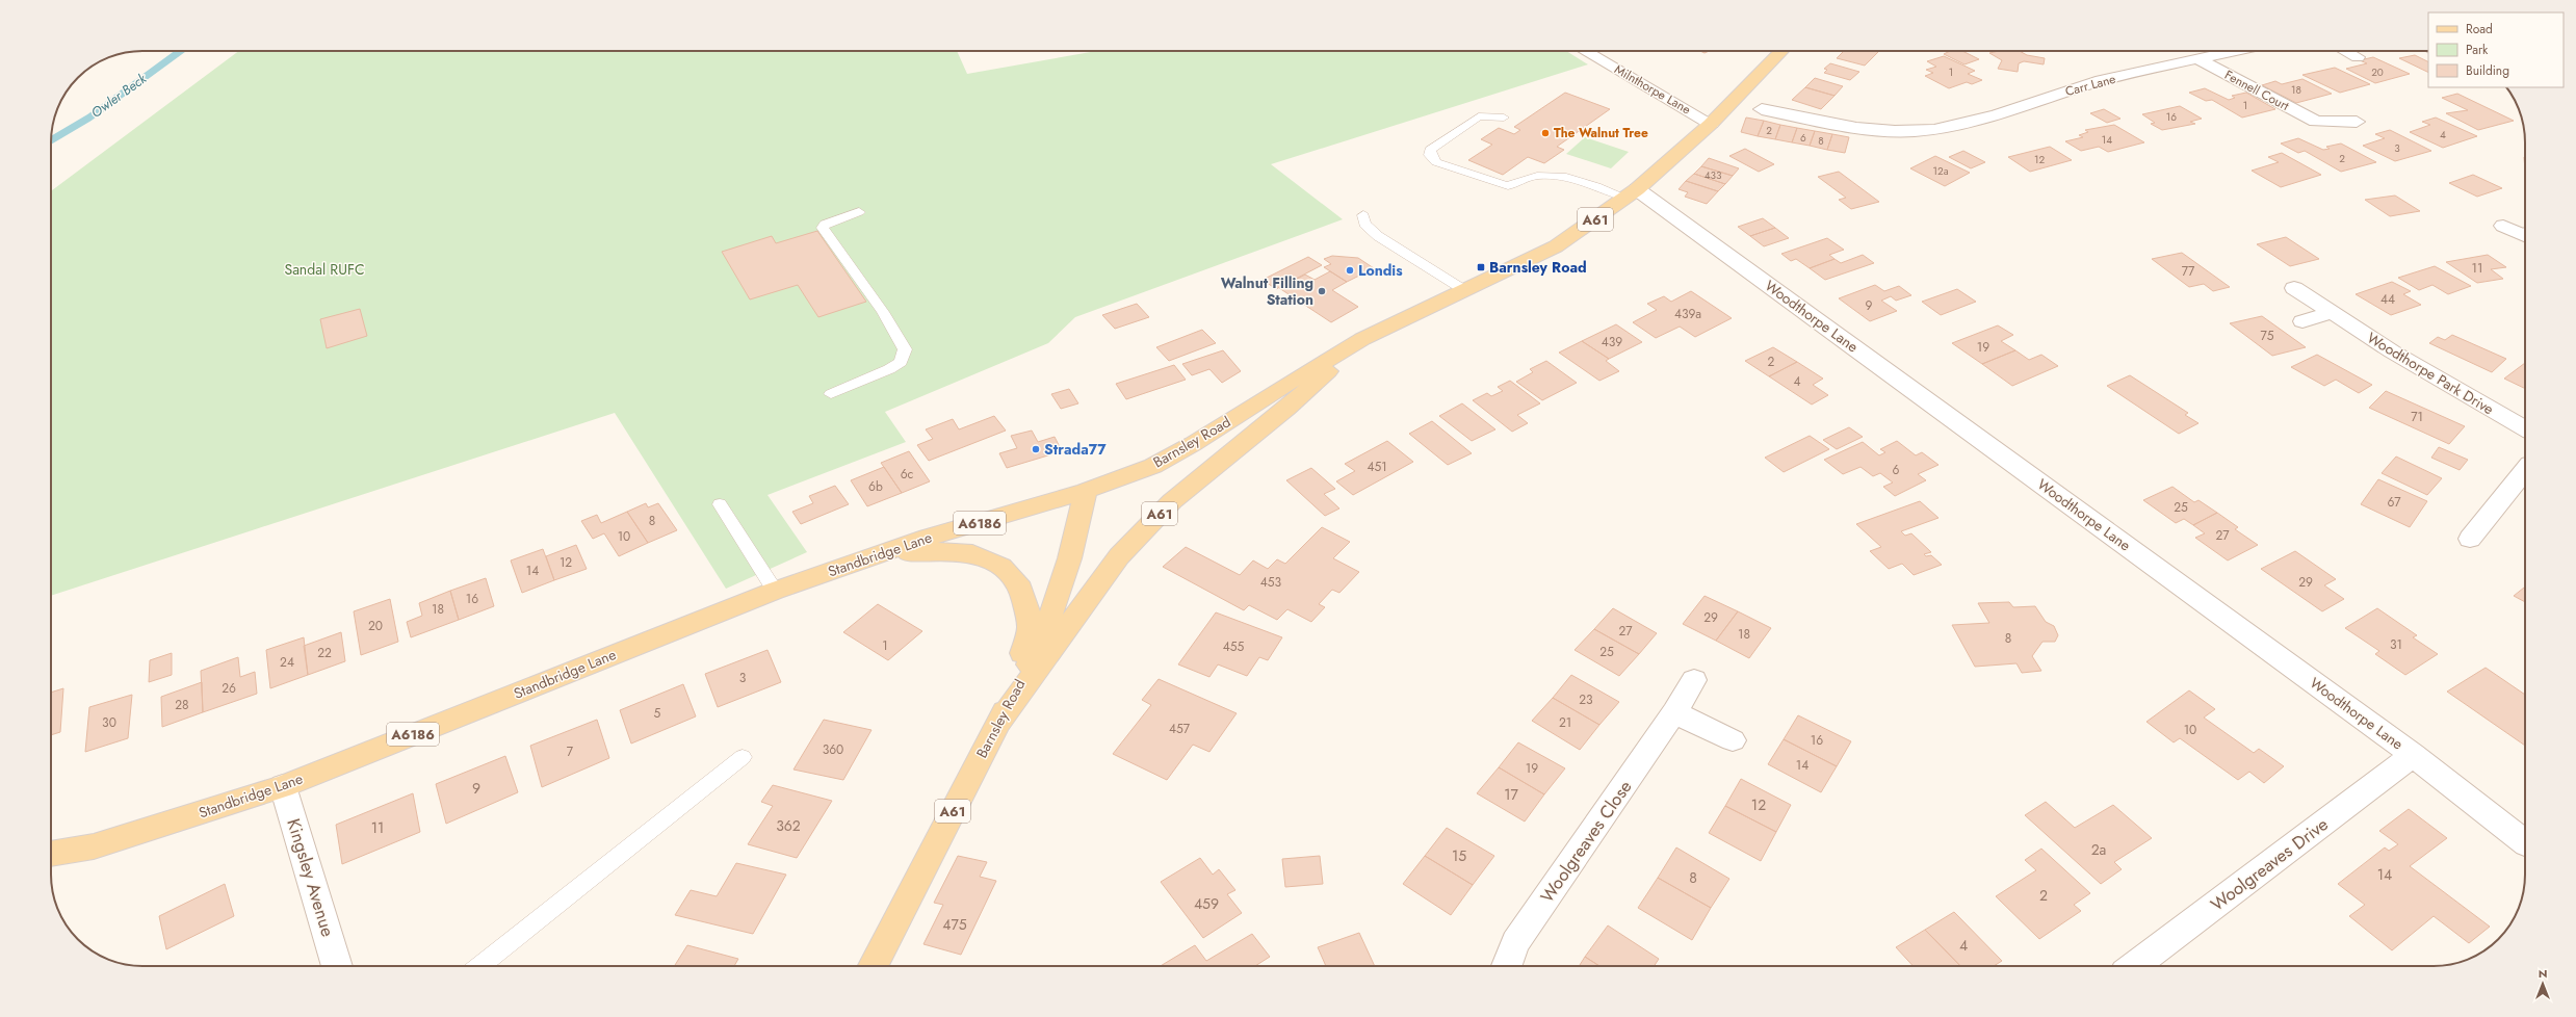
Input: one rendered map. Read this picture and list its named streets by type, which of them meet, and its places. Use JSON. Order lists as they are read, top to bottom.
{
  "streets": {
    "main road": [
      "A61",
      "Barnsley Road",
      "A6186",
      "Standbridge Lane"
    ],
    "street": [
      "Carr Lane",
      "Milnthorpe Lane",
      "Fennell Court",
      "Woodthorpe Lane",
      "Woodthorpe Park Drive",
      "Woolgreaves Close",
      "Woolgreaves Drive",
      "Kingsley Avenue"
    ]
  },
  "crossings": [
    ["Carr Lane", "Fennell Court"],
    ["Milnthorpe Lane", "Barnsley Road"],
    ["A61", "Barnsley Road"],
    ["A61", "Standbridge Lane"],
    ["Woodthorpe Lane", "Barnsley Road"],
    ["Woodthorpe Lane", "Woolgreaves Drive"],
    ["Barnsley Road", "Standbridge Lane"],
    ["Standbridge Lane", "Kingsley Avenue"]
  ],
  "water": ["Owler Beck"],
  "parks": ["Sandal RUFC"],
  "places": {
    "other": [
      "The Walnut Tree",
      "Londis",
      "Walnut Filling Station",
      "Strada77"
    ],
    "transit": ["Barnsley Road"]
  },
  "house_numbers": [
    "1",
    "20",
    "18",
    "1",
    "16",
    "2",
    "4",
    "6",
    "14",
    "8",
    "3",
    "2",
    "12",
    "12a",
    "433",
    "11",
    "77",
    "44",
    "9",
    "439a",
    "75",
    "439",
    "19",
    "2",
    "4",
    "71",
    "451",
    "6",
    "6c",
    "6b",
    "67",
    "25",
    "8",
    "27",
    "10",
    "12",
    "14",
    "453",
    "29",
    "16",
    "18",
    "29",
    "20",
    "27",
    "18",
    "8",
    "31",
    "1",
    "455",
    "25",
    "22",
    "24",
    "3",
    "26",
    "23",
    "28",
    "5",
    "30",
    "21",
    "457",
    "10",
    "16",
    "360",
    "7",
    "14",
    "19",
    "9",
    "17",
    "12",
    "362",
    "11",
    "2a",
    "15",
    "14",
    "8",
    "2",
    "459",
    "475",
    "4"
  ],
  "legend": ["Road", "Park", "Building"],
  "north": "top"
}
